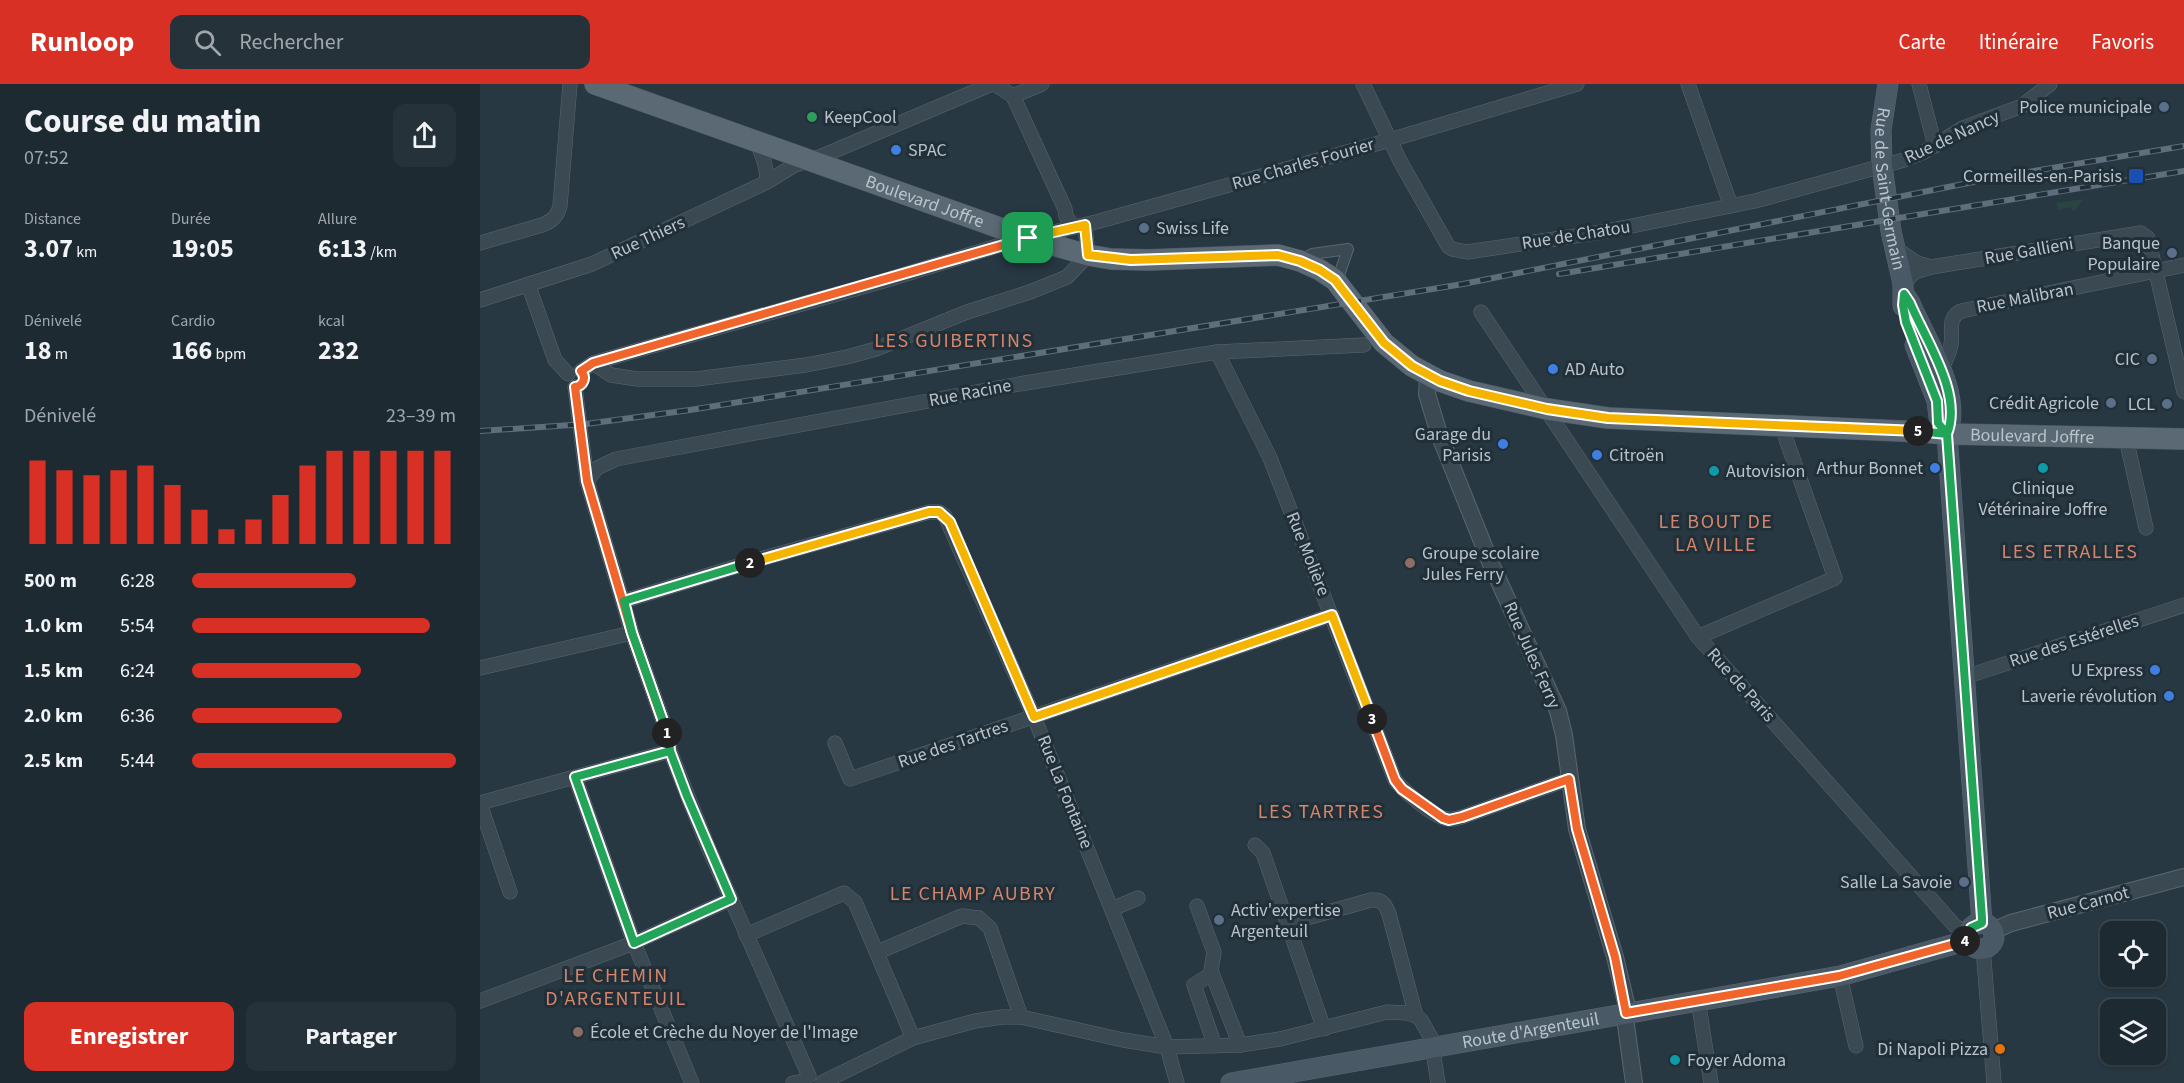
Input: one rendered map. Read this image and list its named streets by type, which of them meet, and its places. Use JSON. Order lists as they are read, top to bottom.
{
  "streets": {
    "main road": ["Rue de Saint-Germain", "Boulevard Joffre", "Route d'Argenteuil"],
    "street": [
      "Rue de Nancy",
      "Rue Charles Fourier",
      "Rue de Chatou",
      "Rue Thiers",
      "Rue Gallieni",
      "Rue Malibran",
      "Rue Racine",
      "Rue Molière",
      "Rue des Estérelles",
      "Rue Jules Ferry",
      "Rue de Paris",
      "Rue des Tartres",
      "Rue La Fontaine",
      "Rue Carnot"
    ]
  },
  "crossings": [
    ["Rue de Nancy", "Rue de Saint-Germain"],
    ["Rue de Nancy", "Rue de Chatou"],
    ["Rue Charles Fourier", "Boulevard Joffre"],
    ["Rue Charles Fourier", "Rue de Chatou"],
    ["Rue de Saint-Germain", "Boulevard Joffre"],
    ["Rue de Saint-Germain", "Rue de Chatou"],
    ["Rue de Saint-Germain", "Rue Gallieni"],
    ["Rue de Saint-Germain", "Rue Malibran"],
    ["Boulevard Joffre", "Rue Thiers"],
    ["Boulevard Joffre", "Rue Racine"],
    ["Boulevard Joffre", "Rue Jules Ferry"],
    ["Boulevard Joffre", "Rue de Paris"],
    ["Rue Gallieni", "Rue Malibran"],
    ["Rue Racine", "Rue Molière"],
    ["Rue Molière", "Rue Jules Ferry"],
    ["Rue Molière", "Rue des Tartres"],
    ["Rue Jules Ferry", "Route d'Argenteuil"],
    ["Rue de Paris", "Rue Carnot"],
    ["Rue de Paris", "Route d'Argenteuil"],
    ["Rue des Tartres", "Rue La Fontaine"],
    ["Rue Carnot", "Route d'Argenteuil"]
  ],
  "districts": [
    "LES GUIBERTINS",
    "LE BOUT DE LA VILLE",
    "LES ETRALLES",
    "LES TARTRES",
    "LE CHAMP AUBRY",
    "LE CHEMIN D'ARGENTEUIL"
  ],
  "places": {
    "other": [
      "Police municipale",
      "KeepCool",
      "SPAC",
      "Swiss Life",
      "Banque Populaire",
      "CIC",
      "AD Auto",
      "Crédit Agricole",
      "LCL",
      "Garage du Parisis",
      "Citroën",
      "Arthur Bonnet",
      "Clinique Vétérinaire Joffre",
      "Autovision",
      "Groupe scolaire Jules Ferry",
      "U Express",
      "Laverie révolution",
      "Salle La Savoie",
      "Activ'expertise Argenteuil",
      "École et Crèche du Noyer de l'Image",
      "Di Napoli Pizza",
      "Foyer Adoma"
    ],
    "transit": ["Cormeilles-en-Parisis"]
  },
  "page": {
    "header": "Runloop",
    "search": "Rechercher",
    "nav": ["Carte", "Itinéraire", "Favoris"],
    "heading": ["Course du matin", "07:52"],
    "stats": [
      ["Distance", "3.07 km"],
      ["Durée", "19:05"],
      ["Allure", "6:13 /km"],
      ["Dénivelé", "18 m"],
      ["Cardio", "166 bpm"],
      ["kcal", "232"]
    ],
    "chart": ["Dénivelé", "23–39 m"],
    "pins": [
      "5",
      "2",
      "3",
      "1",
      "4"
    ],
    "list": [
      {
        "name": "500 m",
        "note": "6:28"
      },
      {
        "name": "1.0 km",
        "note": "5:54"
      },
      {
        "name": "1.5 km",
        "note": "6:24"
      },
      {
        "name": "2.0 km",
        "note": "6:36"
      },
      {
        "name": "2.5 km",
        "note": "5:44"
      }
    ],
    "buttons": ["Enregistrer", "Partager"]
  }
}
